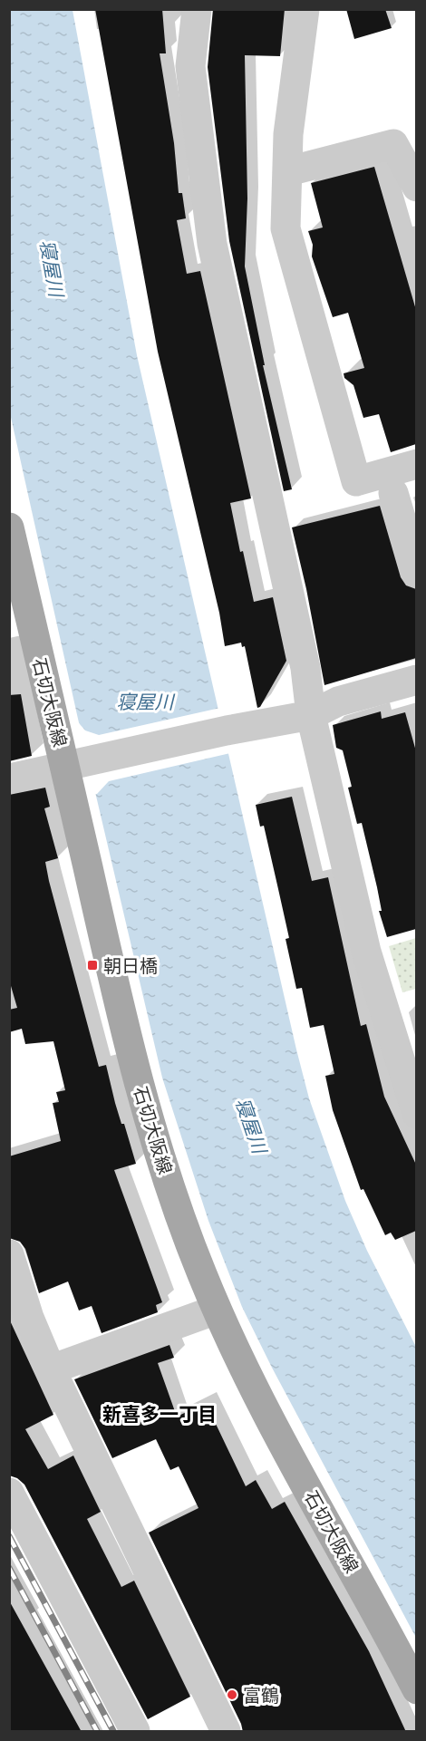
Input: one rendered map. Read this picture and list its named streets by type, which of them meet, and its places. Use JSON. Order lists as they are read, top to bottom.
{
  "streets": {
    "main road": ["石切大阪線"]
  },
  "districts": ["新喜多一丁目"],
  "water": ["寝屋川"],
  "places": {
    "transit": ["朝日橋"],
    "other": ["富鶴"]
  }
}
